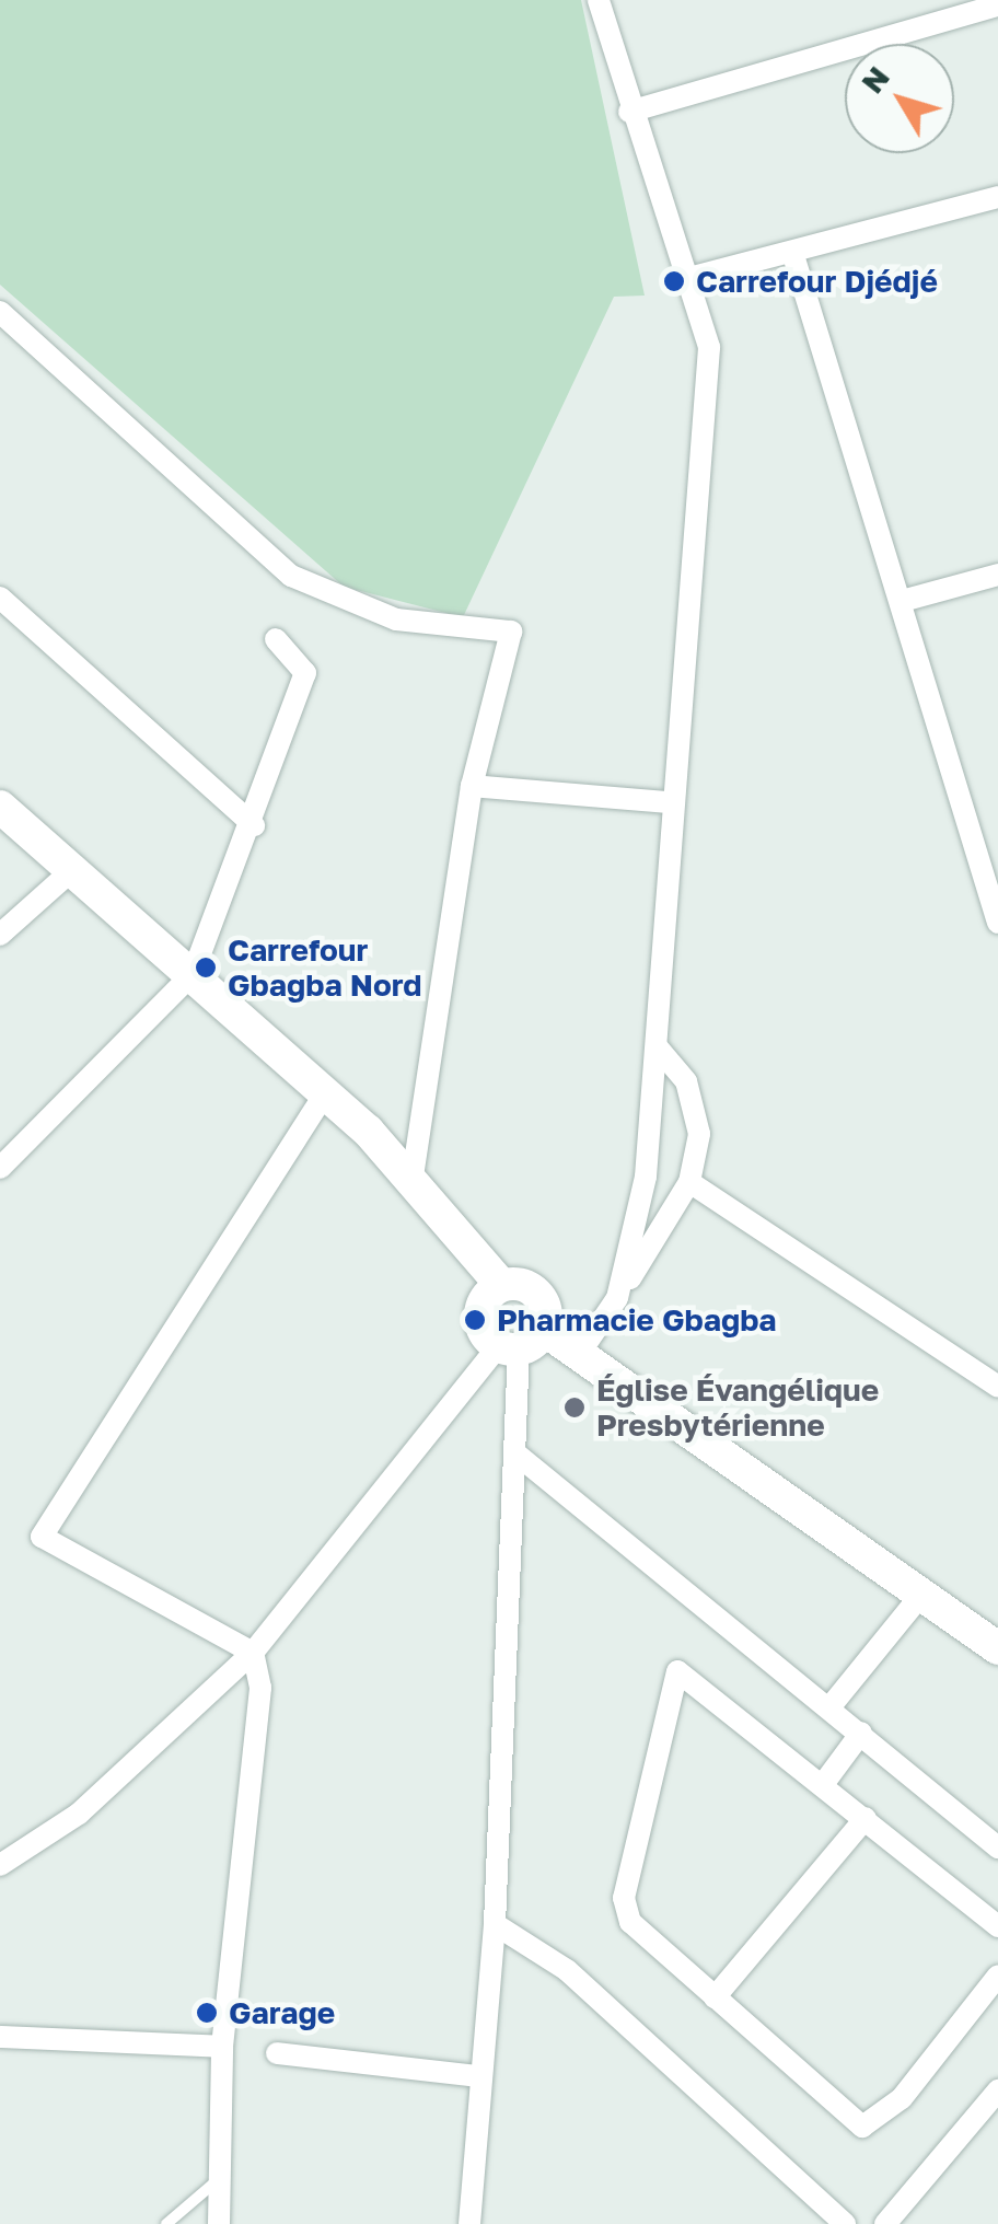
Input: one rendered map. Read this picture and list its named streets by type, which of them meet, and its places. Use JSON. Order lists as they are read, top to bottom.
{
  "places": [
    "Carrefour Djédjé",
    "Carrefour Gbagba Nord",
    "Pharmacie Gbagba",
    "Église Évangélique Presbytérienne",
    "Garage"
  ],
  "north": "top left"
}
